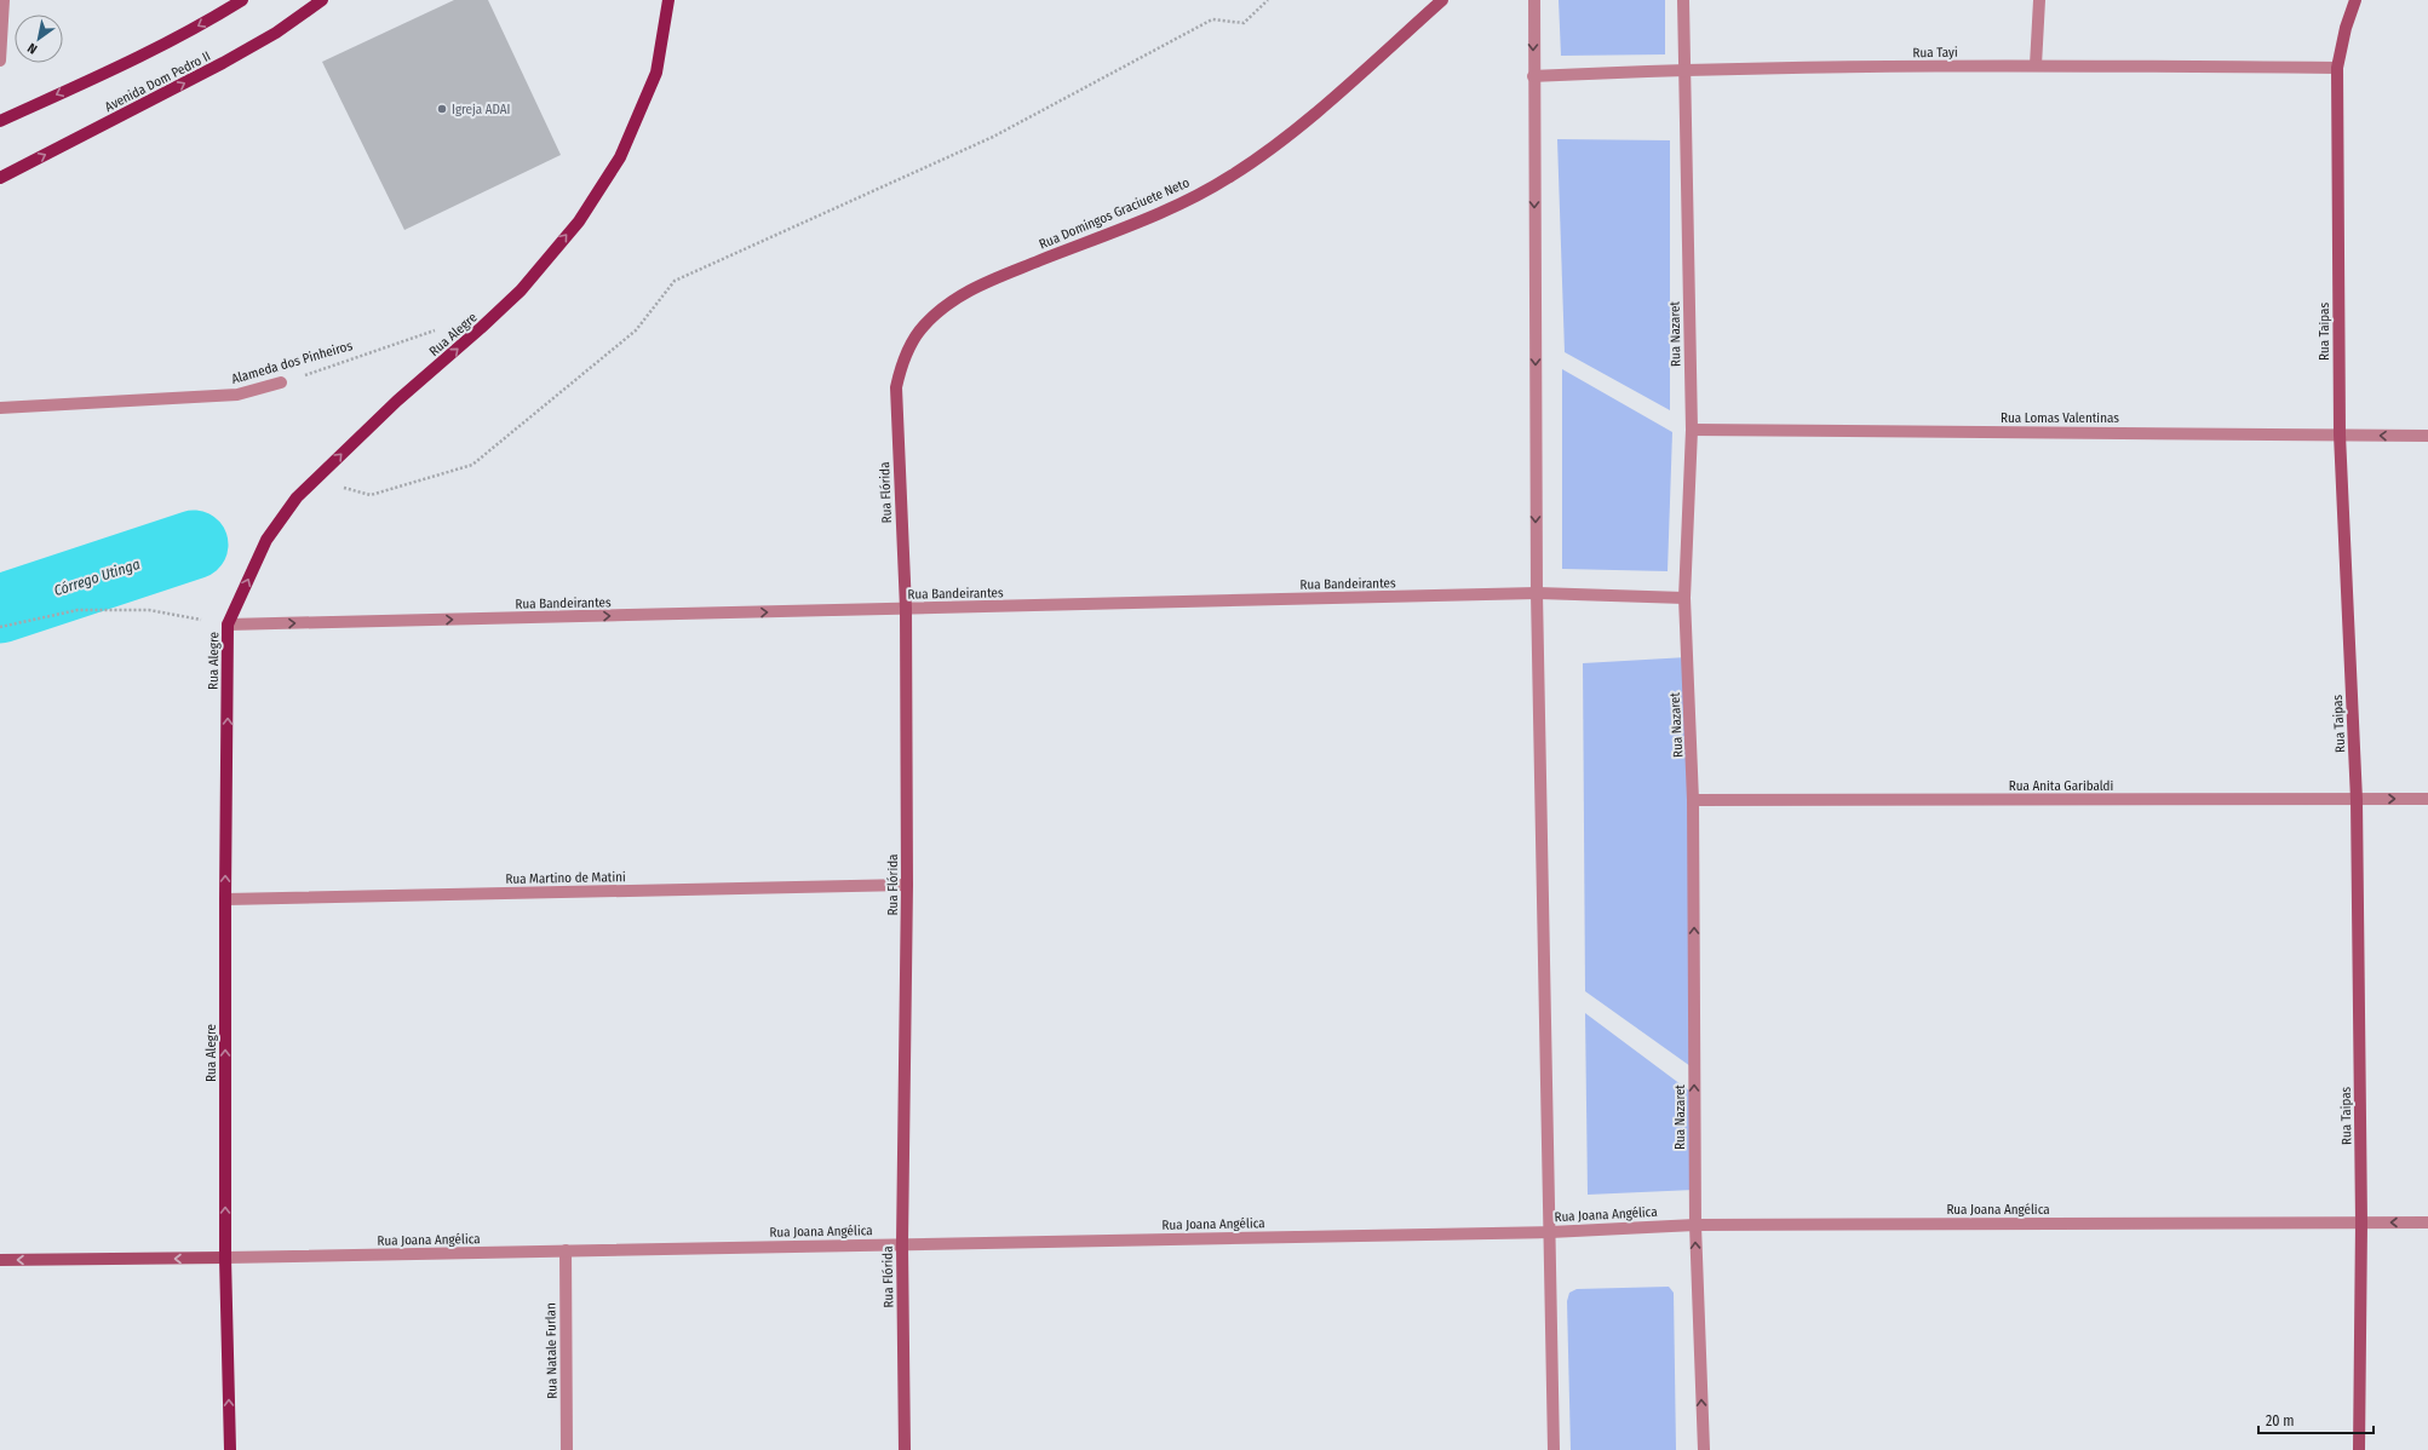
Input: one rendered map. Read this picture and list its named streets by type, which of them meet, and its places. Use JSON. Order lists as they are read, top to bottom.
{
  "streets": {
    "main road": ["Avenida Dom Pedro II", "Rua Alegre"],
    "street": [
      "Rua Tayi",
      "Rua Domingos Graciuete Neto",
      "Rua Taipas",
      "Rua Nazaret",
      "Alameda dos Pinheiros",
      "Rua Lomas Valentinas",
      "Rua Flórida",
      "Rua Bandeirantes",
      "Rua Anita Garibaldi",
      "Rua Martino de Matini",
      "Rua Joana Angélica",
      "Rua Natale Furlan"
    ]
  },
  "crossings": [
    ["Rua Tayi", "Rua Taipas"],
    ["Rua Tayi", "Rua Nazaret"],
    ["Rua Domingos Graciuete Neto", "Rua Flórida"],
    ["Rua Taipas", "Rua Lomas Valentinas"],
    ["Rua Taipas", "Rua Anita Garibaldi"],
    ["Rua Taipas", "Rua Joana Angélica"],
    ["Rua Alegre", "Rua Bandeirantes"],
    ["Rua Alegre", "Rua Martino de Matini"],
    ["Rua Alegre", "Rua Joana Angélica"],
    ["Rua Nazaret", "Rua Lomas Valentinas"],
    ["Rua Nazaret", "Rua Bandeirantes"],
    ["Rua Nazaret", "Rua Anita Garibaldi"],
    ["Rua Nazaret", "Rua Joana Angélica"],
    ["Rua Flórida", "Rua Bandeirantes"],
    ["Rua Flórida", "Rua Martino de Matini"],
    ["Rua Flórida", "Rua Joana Angélica"],
    ["Rua Joana Angélica", "Rua Natale Furlan"]
  ],
  "one_way": ["Rua Alegre", "Rua Nazaret", "Rua Bandeirantes"],
  "water": ["Córrego Utinga"],
  "places": ["Igreja ADAI"],
  "scale_bar": "20 m",
  "north": "bottom left"
}
